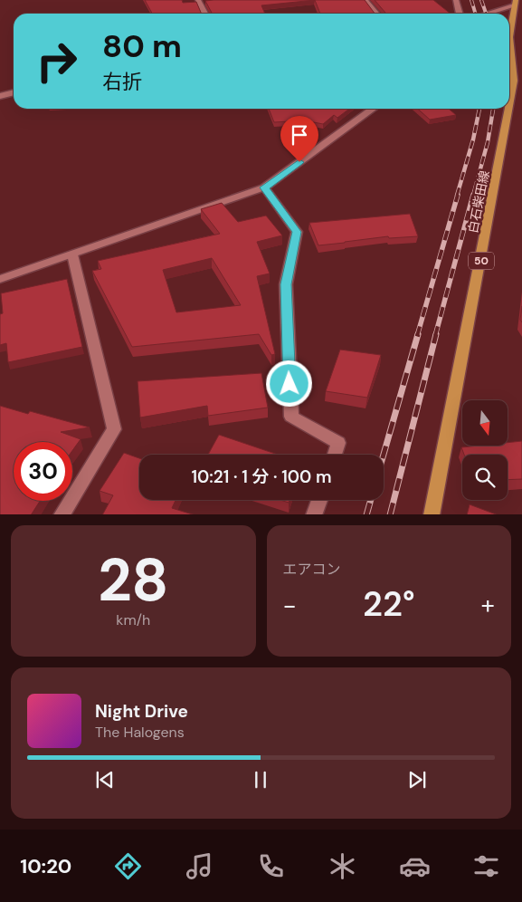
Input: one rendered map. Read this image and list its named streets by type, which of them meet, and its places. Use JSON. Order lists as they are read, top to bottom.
{
  "streets": {
    "main road": ["白石柴田線", "50"]
  },
  "north": "bottom",
  "page": {
    "turn": ["80 m", "右折"],
    "limit": "30",
    "trip": "10:21 · 1 分 · 100 m",
    "tile": [
      ["28", "km/h"],
      "エアコン"
    ],
    "heat": ["−", "22°", "+"],
    "song": ["Night Drive", "The Halogens"],
    "tabs": "10:20"
  }
}
